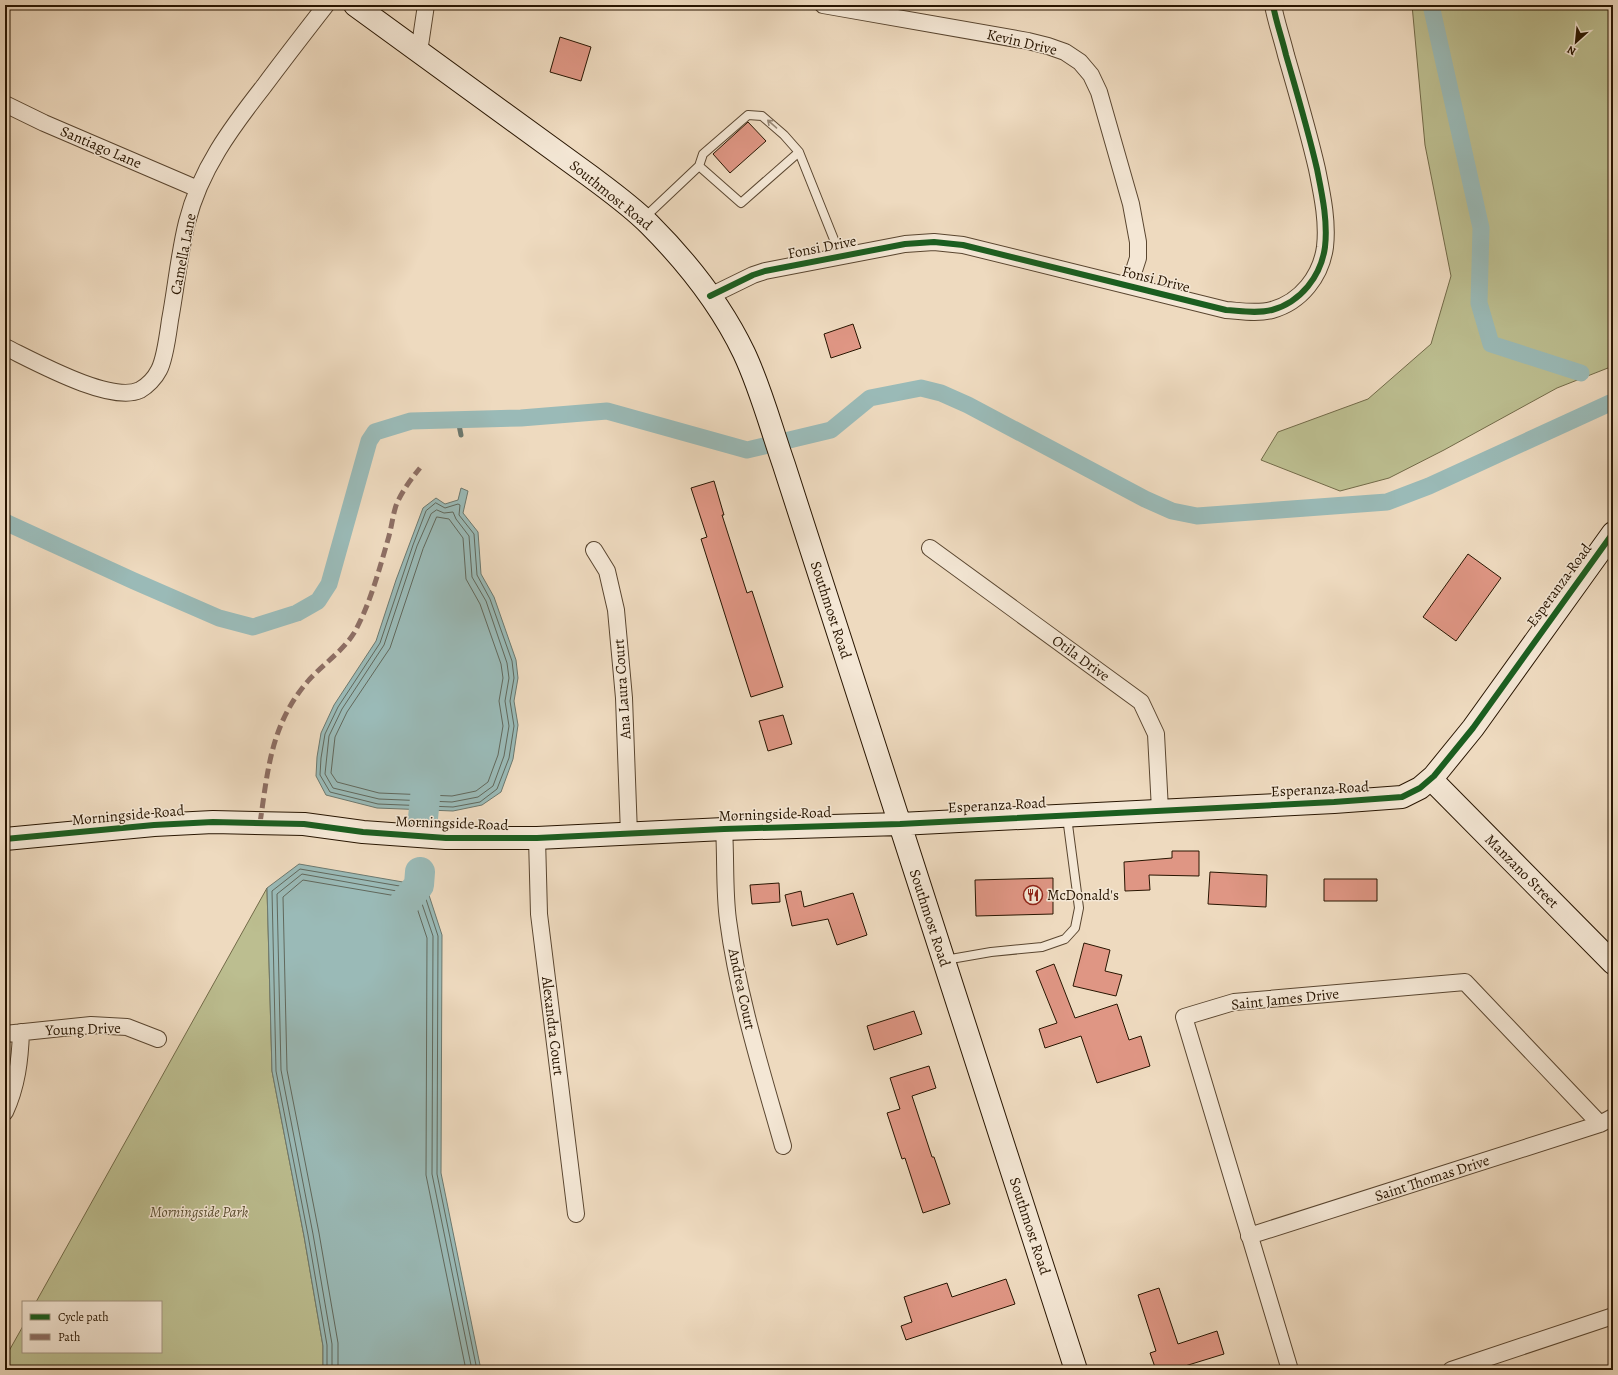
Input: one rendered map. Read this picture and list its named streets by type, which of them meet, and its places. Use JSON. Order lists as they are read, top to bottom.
{
  "streets": {
    "street": [
      "Kevin Drive",
      "Santiago Lane",
      "Southmost Road",
      "Fonsi Drive",
      "Camella Lane",
      "Esperanza Road",
      "Otila Drive",
      "Ana Laura Court",
      "Morningside Road",
      "Manzano Street",
      "Andrea Court",
      "Saint James Drive",
      "Alexandra Court",
      "Young Drive",
      "Saint Thomas Drive"
    ]
  },
  "crossings": [
    ["Kevin Drive", "Fonsi Drive"],
    ["Santiago Lane", "Camella Lane"],
    ["Southmost Road", "Fonsi Drive"],
    ["Southmost Road", "Esperanza Road"],
    ["Southmost Road", "Morningside Road"],
    ["Esperanza Road", "Otila Drive"],
    ["Esperanza Road", "Morningside Road"],
    ["Esperanza Road", "Manzano Street"],
    ["Ana Laura Court", "Morningside Road"],
    ["Morningside Road", "Andrea Court"],
    ["Morningside Road", "Alexandra Court"],
    ["Saint James Drive", "Saint Thomas Drive"]
  ],
  "parks": ["Morningside Park"],
  "places": {
    "restaurant": ["McDonald's"]
  },
  "legend": ["Cycle path", "Path"],
  "north": "bottom left"
}
